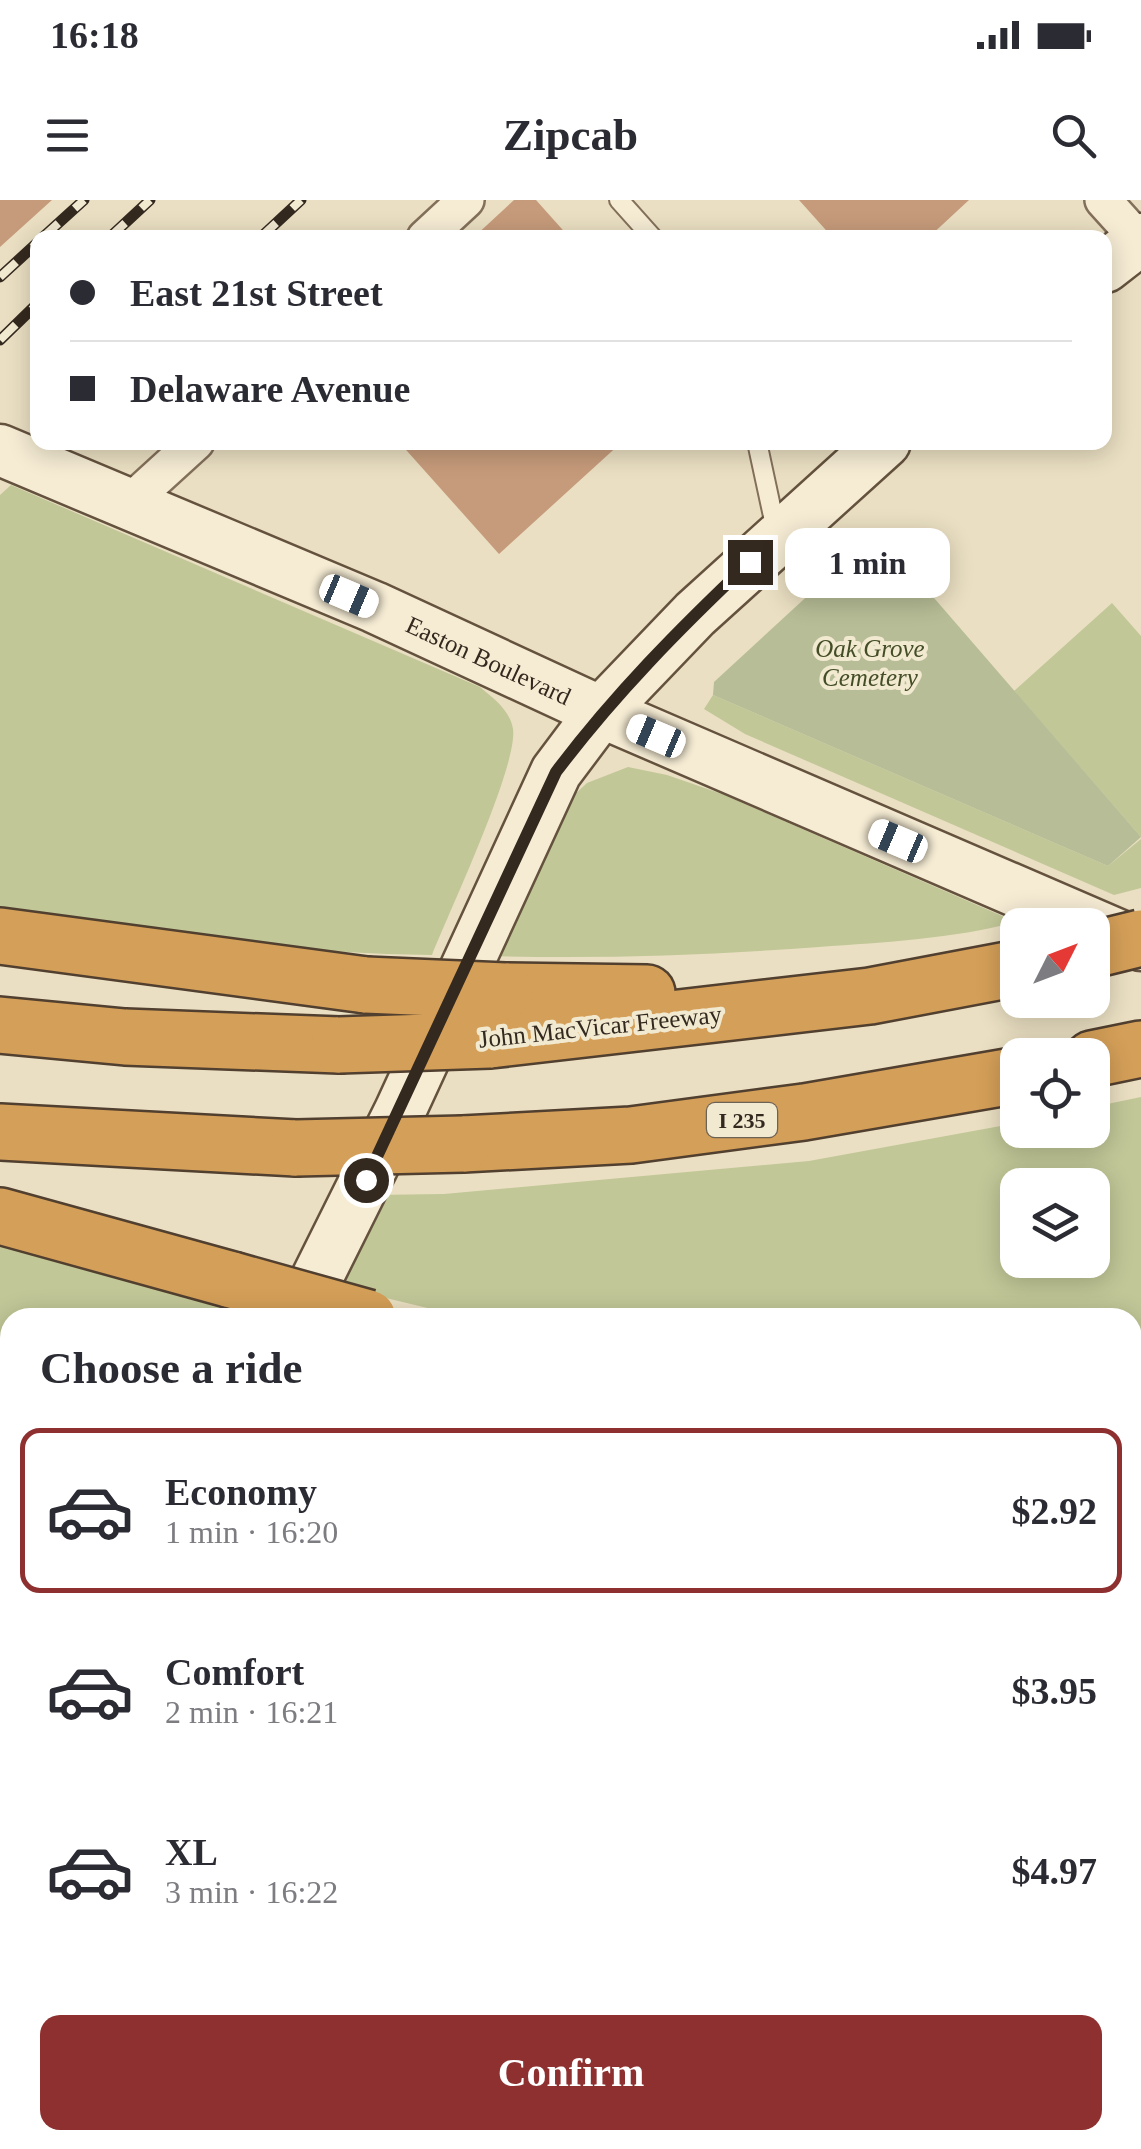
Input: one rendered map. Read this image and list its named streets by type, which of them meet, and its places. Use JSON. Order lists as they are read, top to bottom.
{
  "streets": {
    "highway": ["John MacVicar Freeway", "I 235"],
    "main road": ["Easton Boulevard"]
  },
  "parks": ["Oak Grove Cemetery"],
  "north": "top right",
  "page": {
    "status": "16:18",
    "header": "Zipcab",
    "banner": ["East 21st Street", "Delaware Avenue"],
    "bubble": "1 min",
    "heading": "Choose a ride",
    "list": [
      {
        "name": "Economy",
        "note": "1 min · 16:20",
        "value": "$2.92"
      },
      {
        "name": "Comfort",
        "note": "2 min · 16:21",
        "value": "$3.95"
      },
      {
        "name": "XL",
        "note": "3 min · 16:22",
        "value": "$4.97"
      }
    ],
    "buttons": "Confirm"
  }
}
